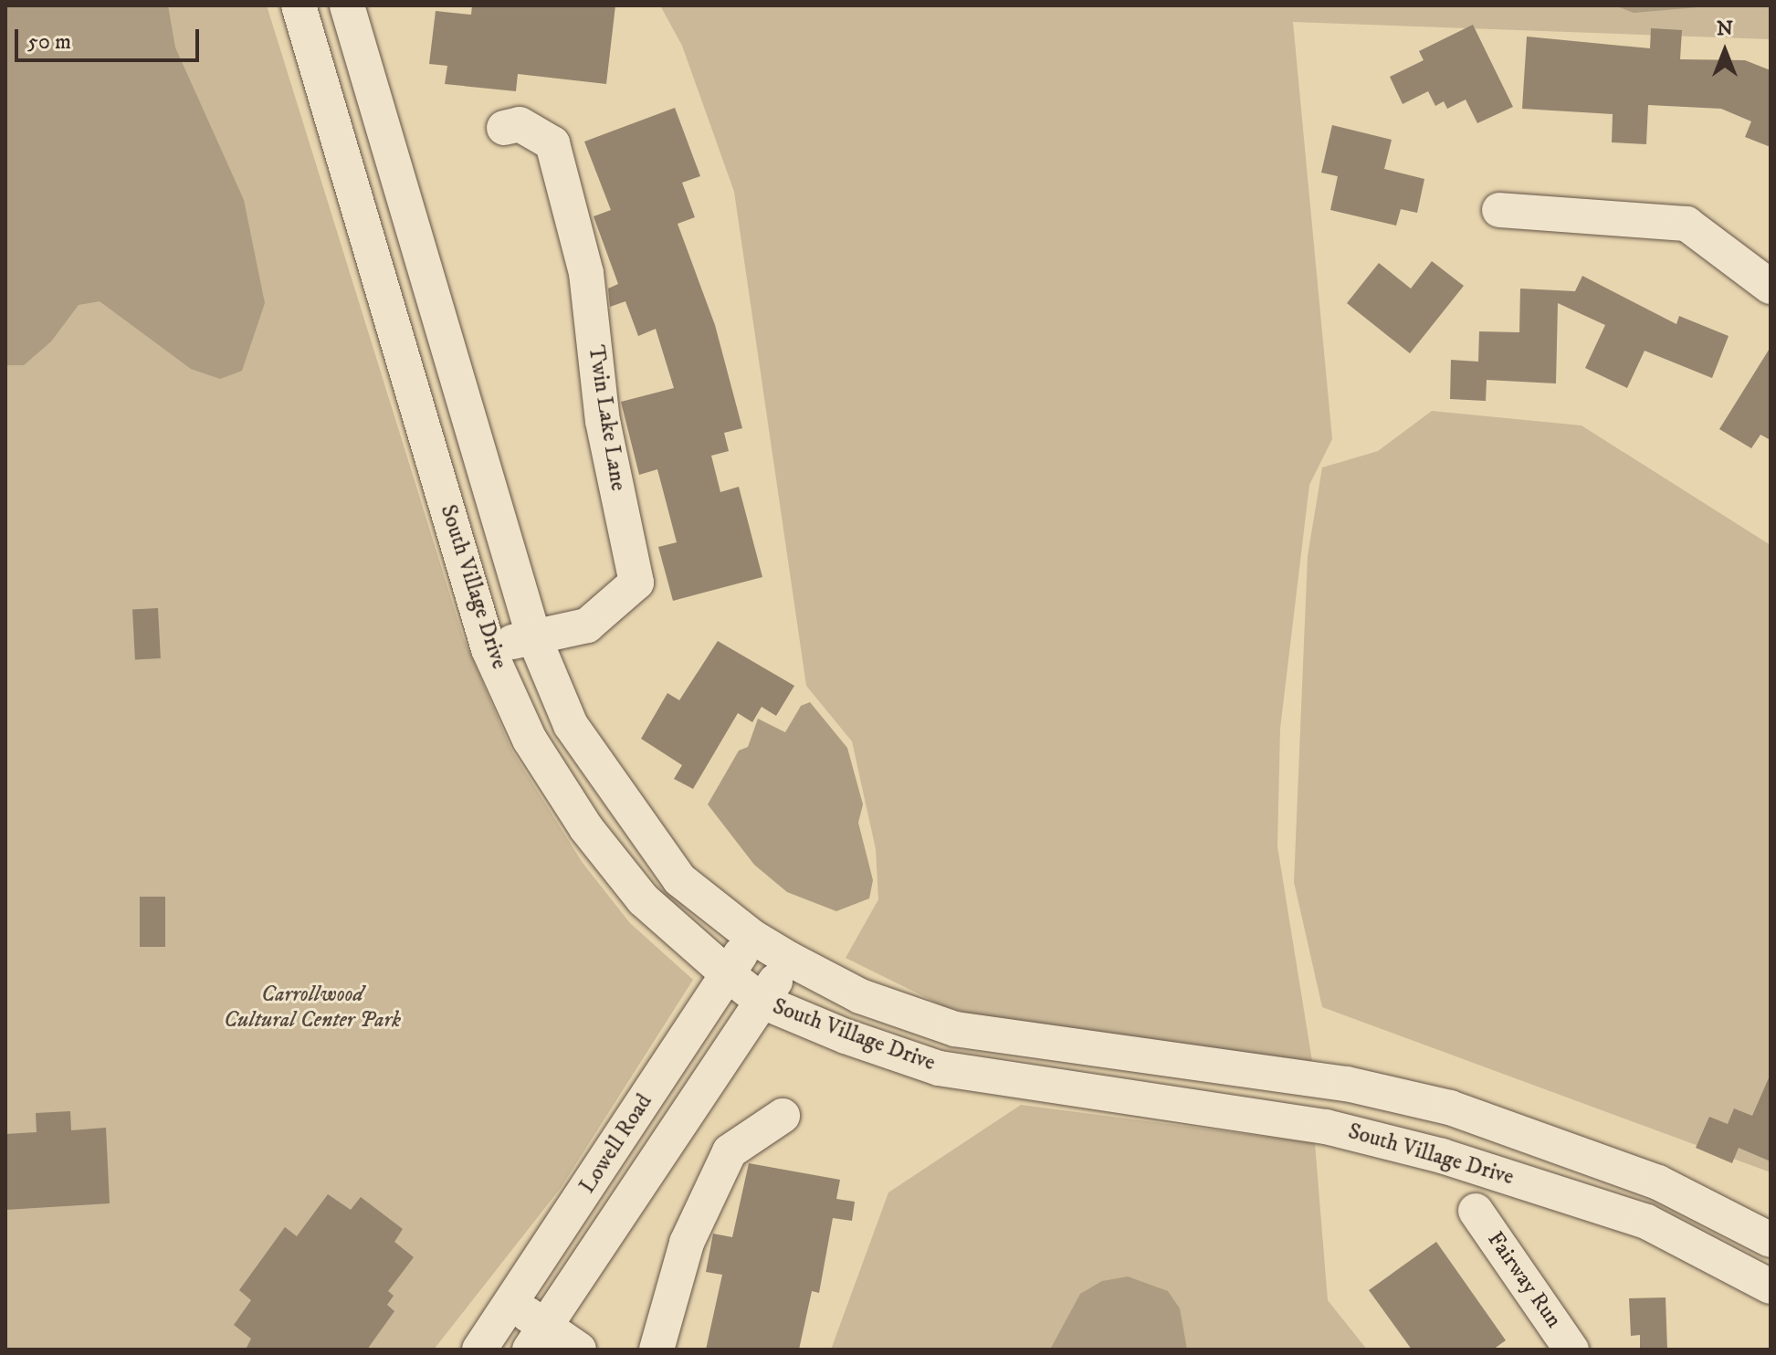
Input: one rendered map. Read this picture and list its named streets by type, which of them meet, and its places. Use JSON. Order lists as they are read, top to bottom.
{
  "streets": {
    "street": [
      "Twin Lake Lane",
      "South Village Drive",
      "Lowell Road",
      "Fairway Run"
    ]
  },
  "crossings": [
    ["Twin Lake Lane", "South Village Drive"],
    ["South Village Drive", "Lowell Road"]
  ],
  "parks": ["Carrollwood Cultural Center Park"],
  "scale_bar": "50 m",
  "north": "top"
}
